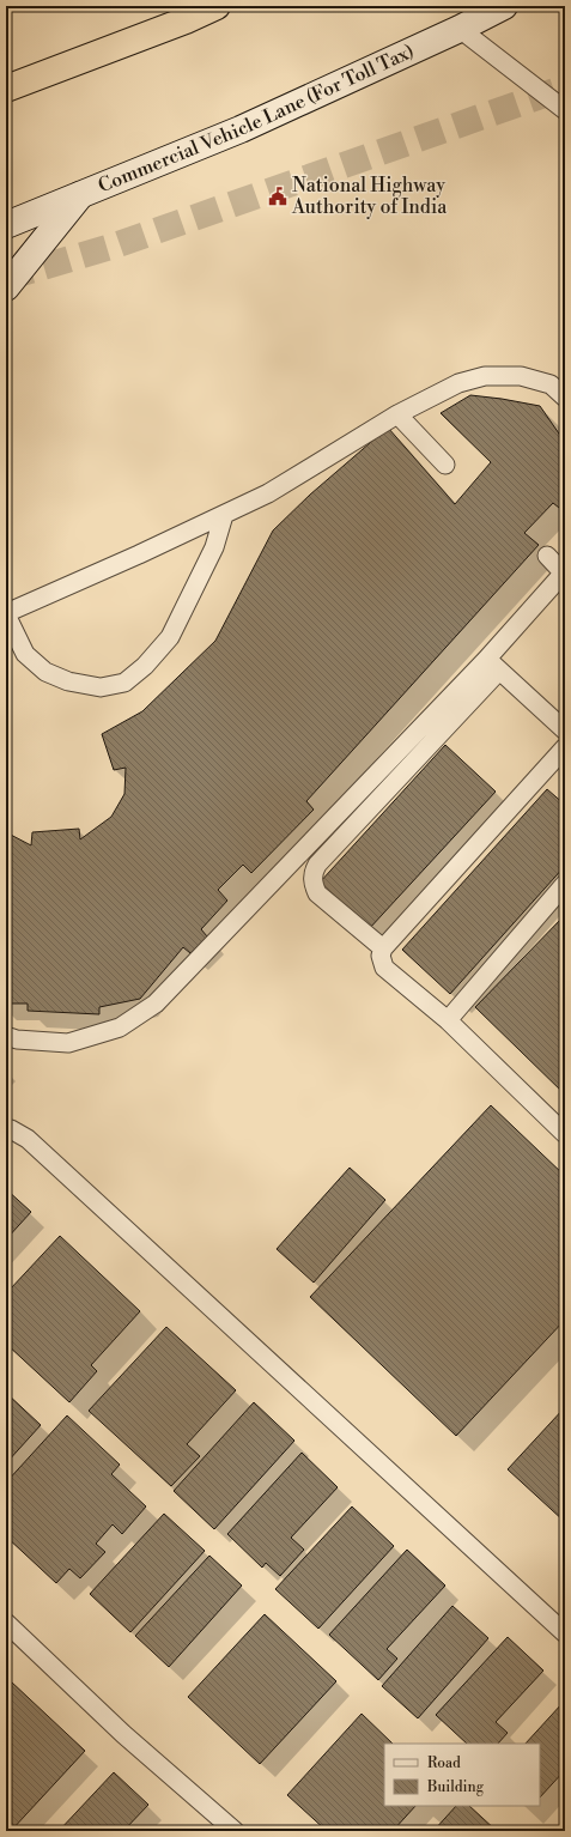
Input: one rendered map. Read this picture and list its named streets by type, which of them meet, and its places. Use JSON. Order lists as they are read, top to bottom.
{
  "streets": {
    "main road": ["Commercial Vehicle Lane (For Toll Tax)"]
  },
  "places": {
    "public building": ["National Highway Authority of India"]
  },
  "legend": ["Road", "Building"]
}
